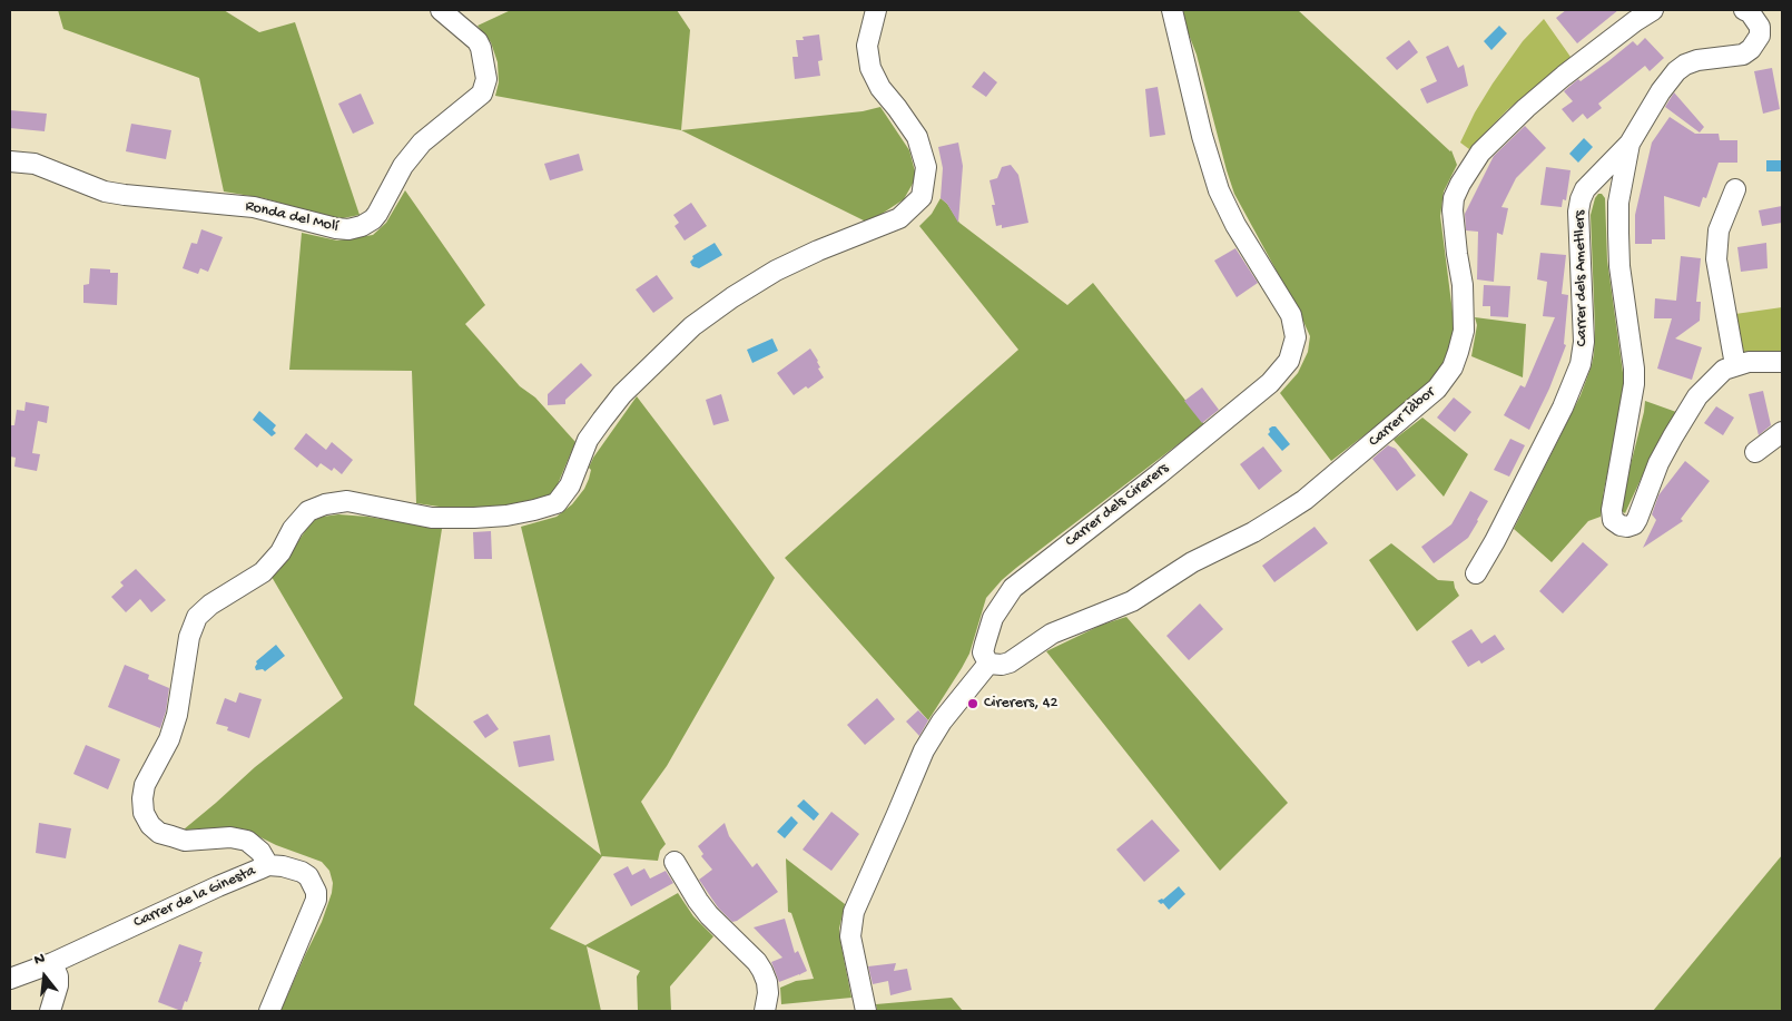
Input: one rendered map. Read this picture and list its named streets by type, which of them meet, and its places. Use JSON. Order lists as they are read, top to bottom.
{
  "streets": {
    "street": [
      "Ronda del Molí",
      "Carrer dels Ametllers",
      "Carrer Tàbor",
      "Carrer dels Cirerers",
      "Carrer de la Ginesta"
    ]
  },
  "crossings": [
    ["Carrer Tàbor", "Carrer dels Cirerers"]
  ],
  "places": ["Cirerers, 42"],
  "north": "top"
}
